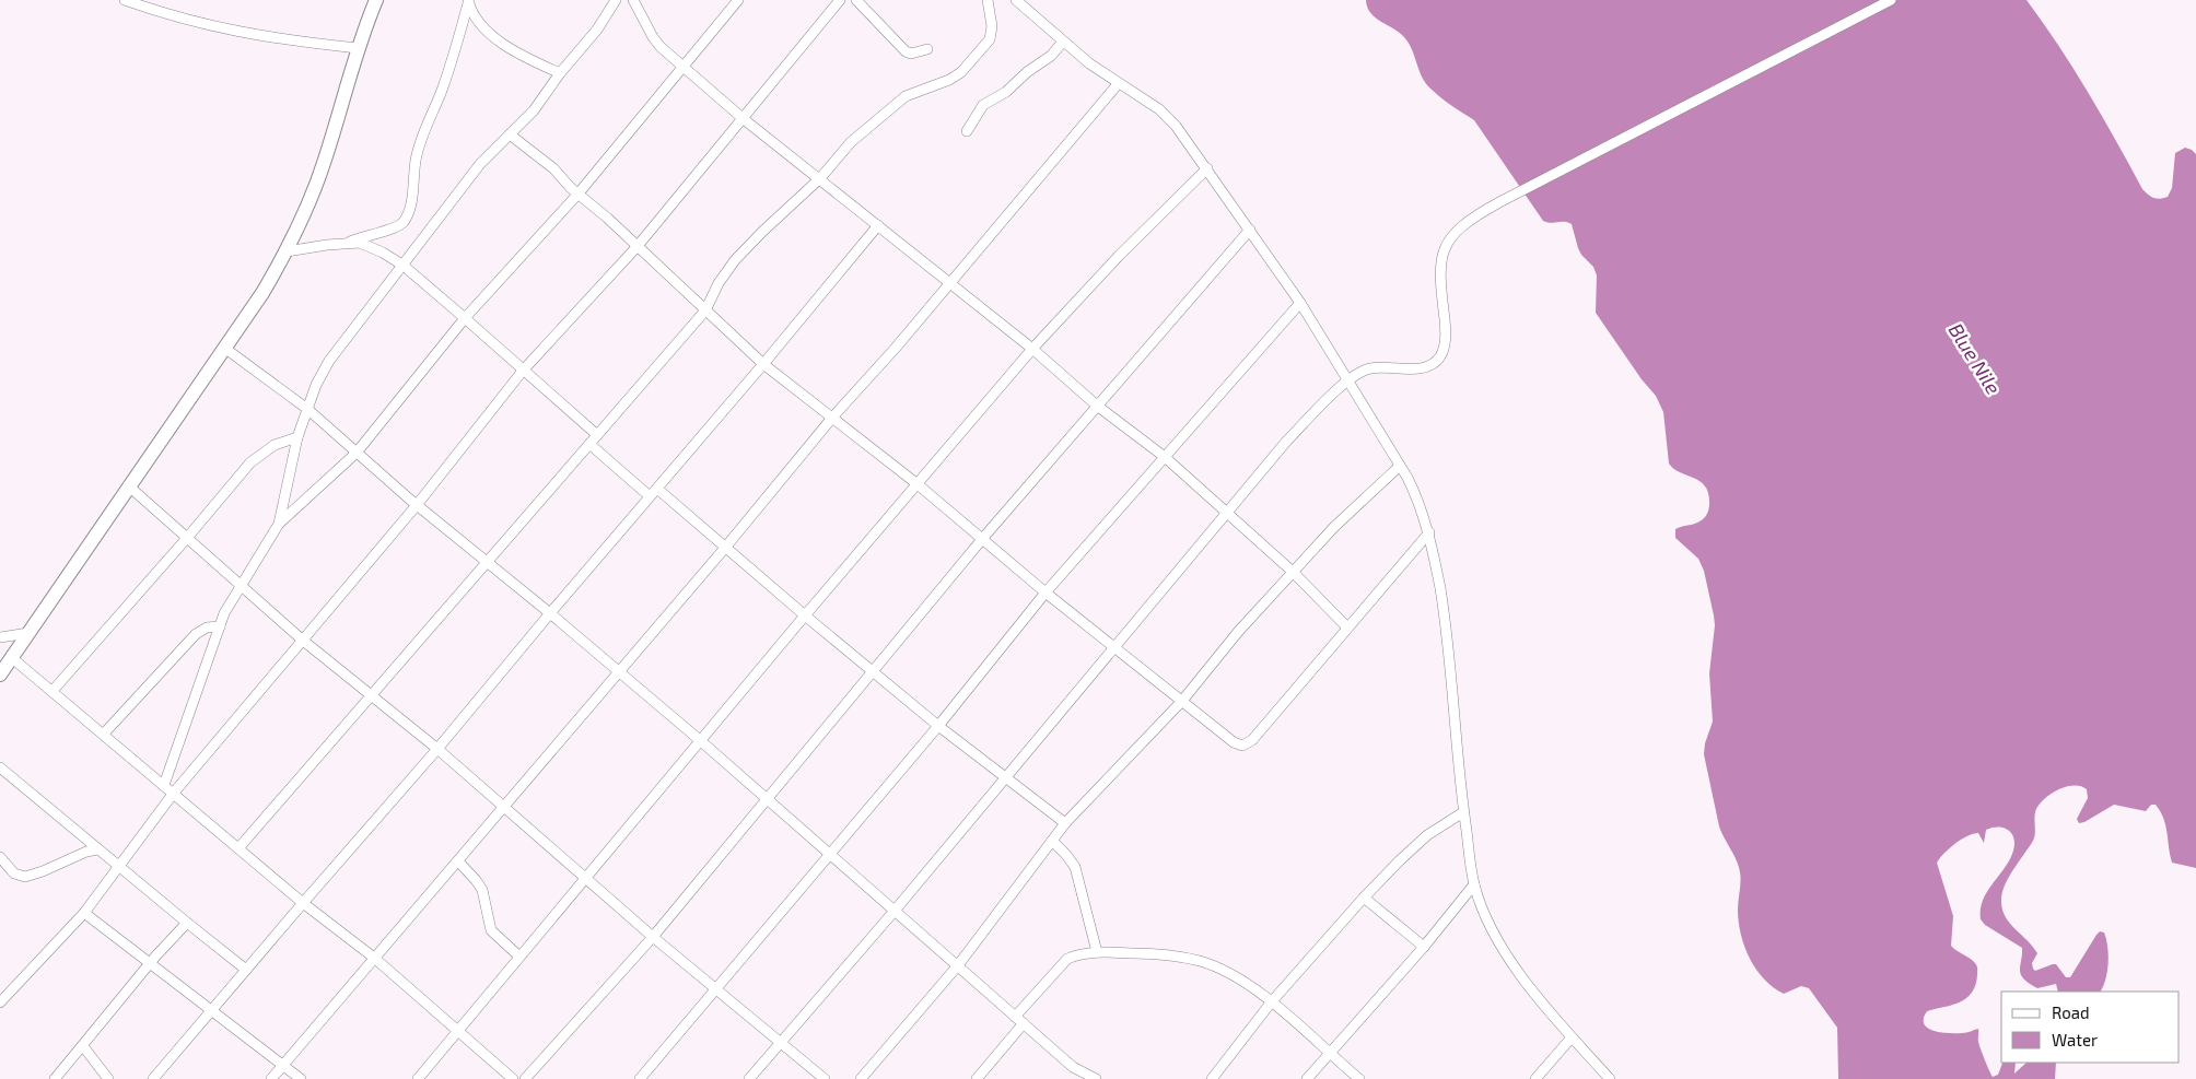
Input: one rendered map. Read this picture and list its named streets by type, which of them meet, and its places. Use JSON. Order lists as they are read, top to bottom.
{
  "water": ["Blue Nile"],
  "legend": ["Road", "Water"]
}
